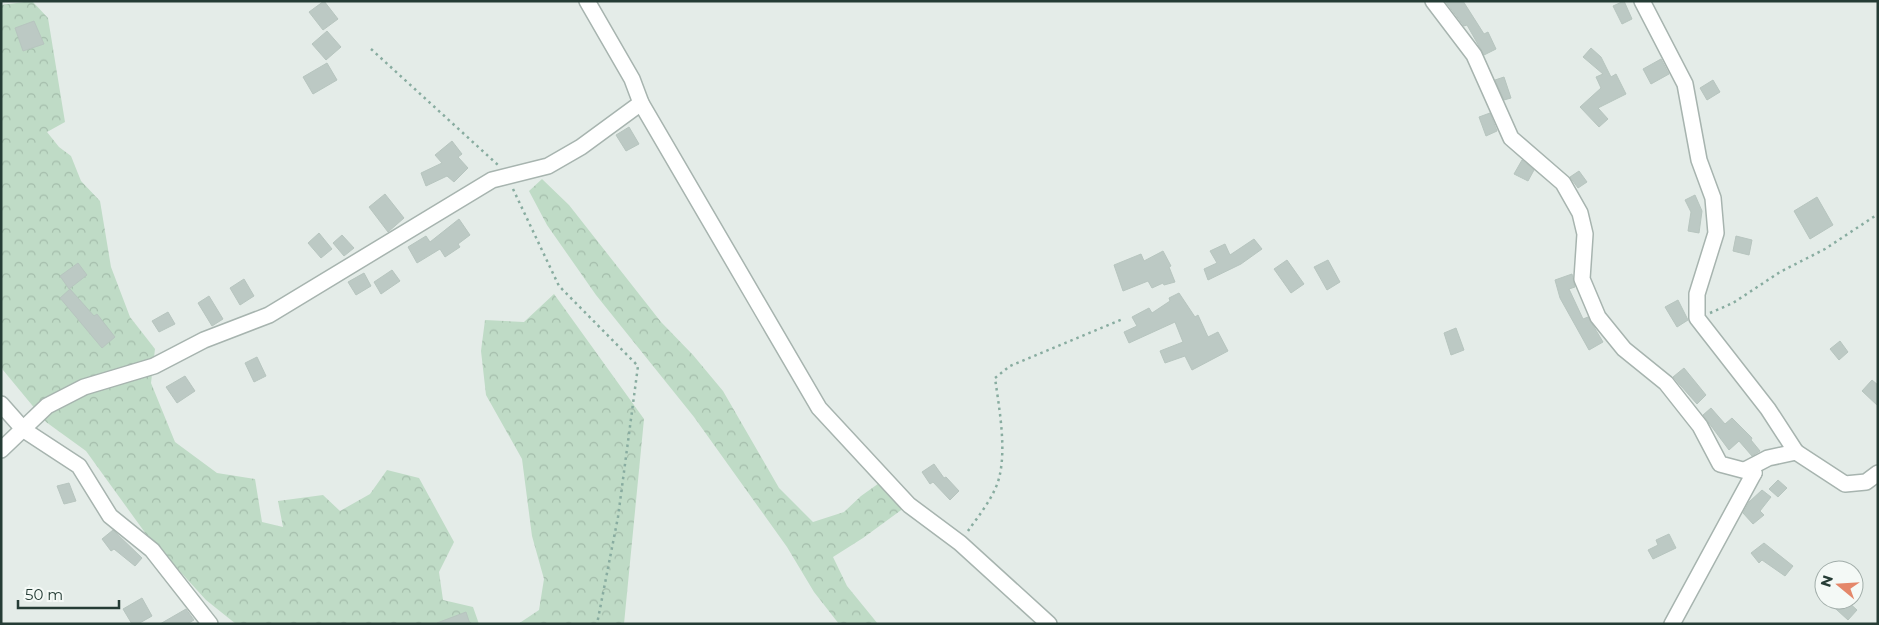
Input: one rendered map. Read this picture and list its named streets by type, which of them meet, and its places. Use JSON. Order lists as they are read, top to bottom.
{
  "scale_bar": "50 m",
  "north": "left"
}
